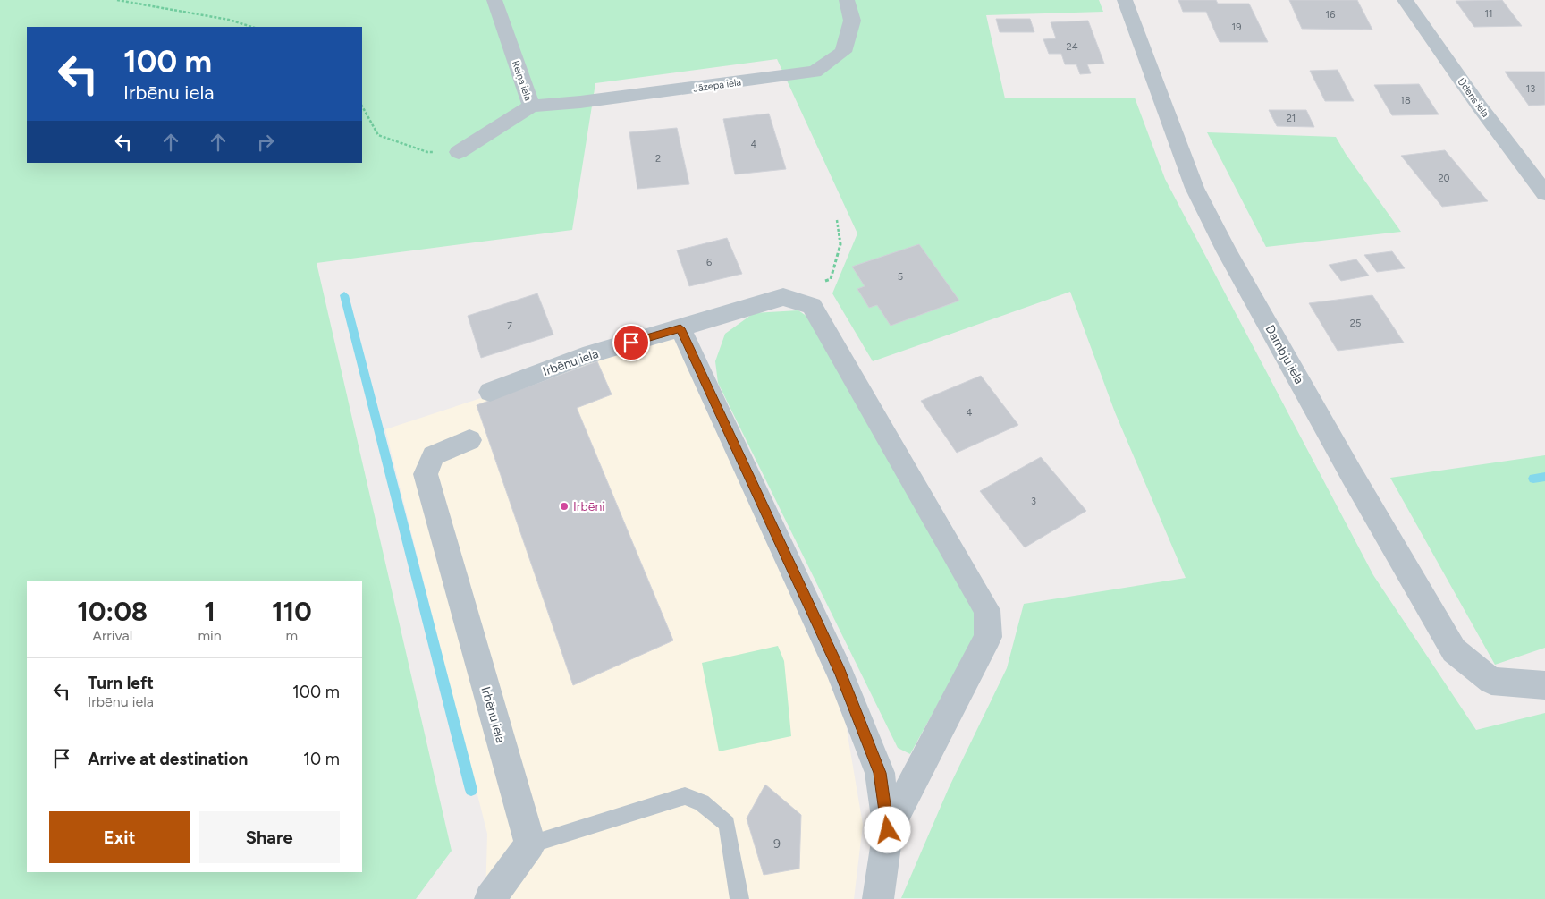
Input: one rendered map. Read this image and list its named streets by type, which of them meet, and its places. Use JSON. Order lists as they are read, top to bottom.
{
  "streets": {
    "street": [
      "Reiņa iela",
      "Jāzepa iela",
      "Ūdens iela",
      "Dambju iela",
      "Irbēnu iela"
    ]
  },
  "crossings": [
    ["Reiņa iela", "Jāzepa iela"]
  ],
  "places": ["Irbēni"],
  "house_numbers": [
    "11",
    "16",
    "19",
    "24",
    "13",
    "18",
    "21",
    "4",
    "2",
    "20",
    "6",
    "5",
    "25",
    "7",
    "4",
    "3",
    "9"
  ],
  "page": {
    "turn": ["100 m", "Irbēnu iela"],
    "eta": [
      "10:08",
      "Arrival",
      "1",
      "min",
      "110",
      "m"
    ],
    "list": [
      {
        "name": "Turn left",
        "note": "Irbēnu iela",
        "value": "100 m"
      },
      {
        "name": "Arrive at destination",
        "value": "10 m"
      }
    ],
    "buttons": ["Exit", "Share"]
  }
}
